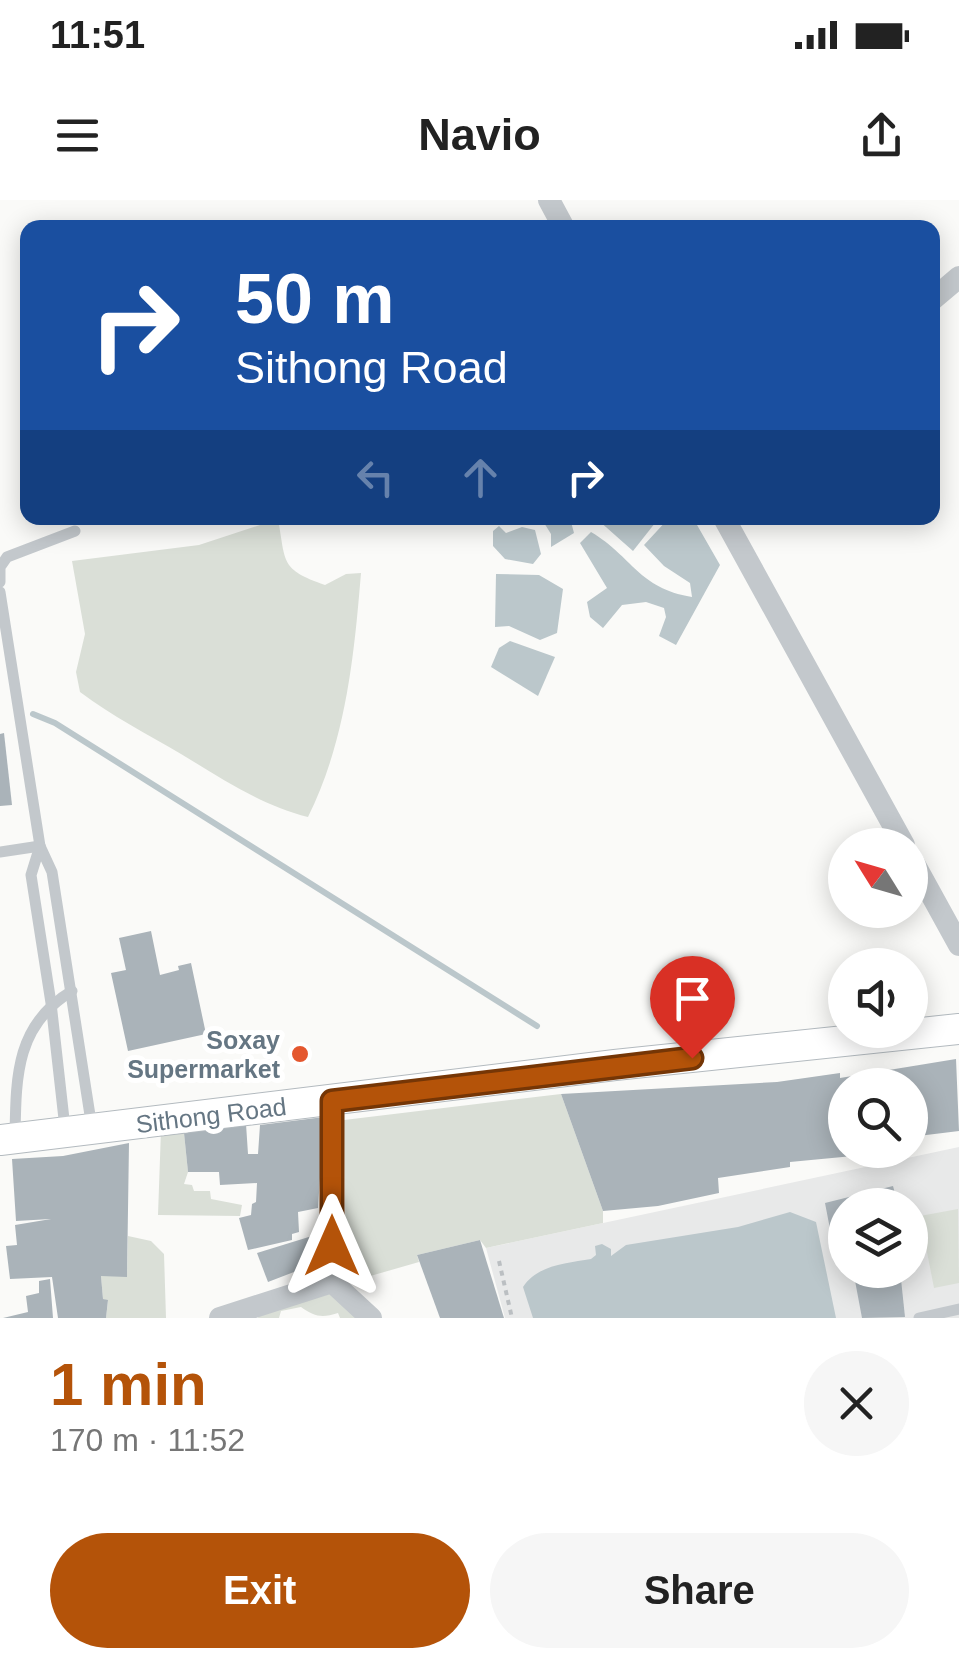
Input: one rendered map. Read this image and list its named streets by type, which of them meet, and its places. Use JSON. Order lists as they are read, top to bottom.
{
  "streets": {
    "main road": ["Sithong Road"]
  },
  "places": ["Soxay Supermarket"],
  "north": "top left",
  "page": {
    "status": "11:51",
    "header": "Navio",
    "turn": ["50 m", "Sithong Road"],
    "heading": ["1 min", "170 m · 11:52"],
    "buttons": ["Exit", "Share"]
  }
}
